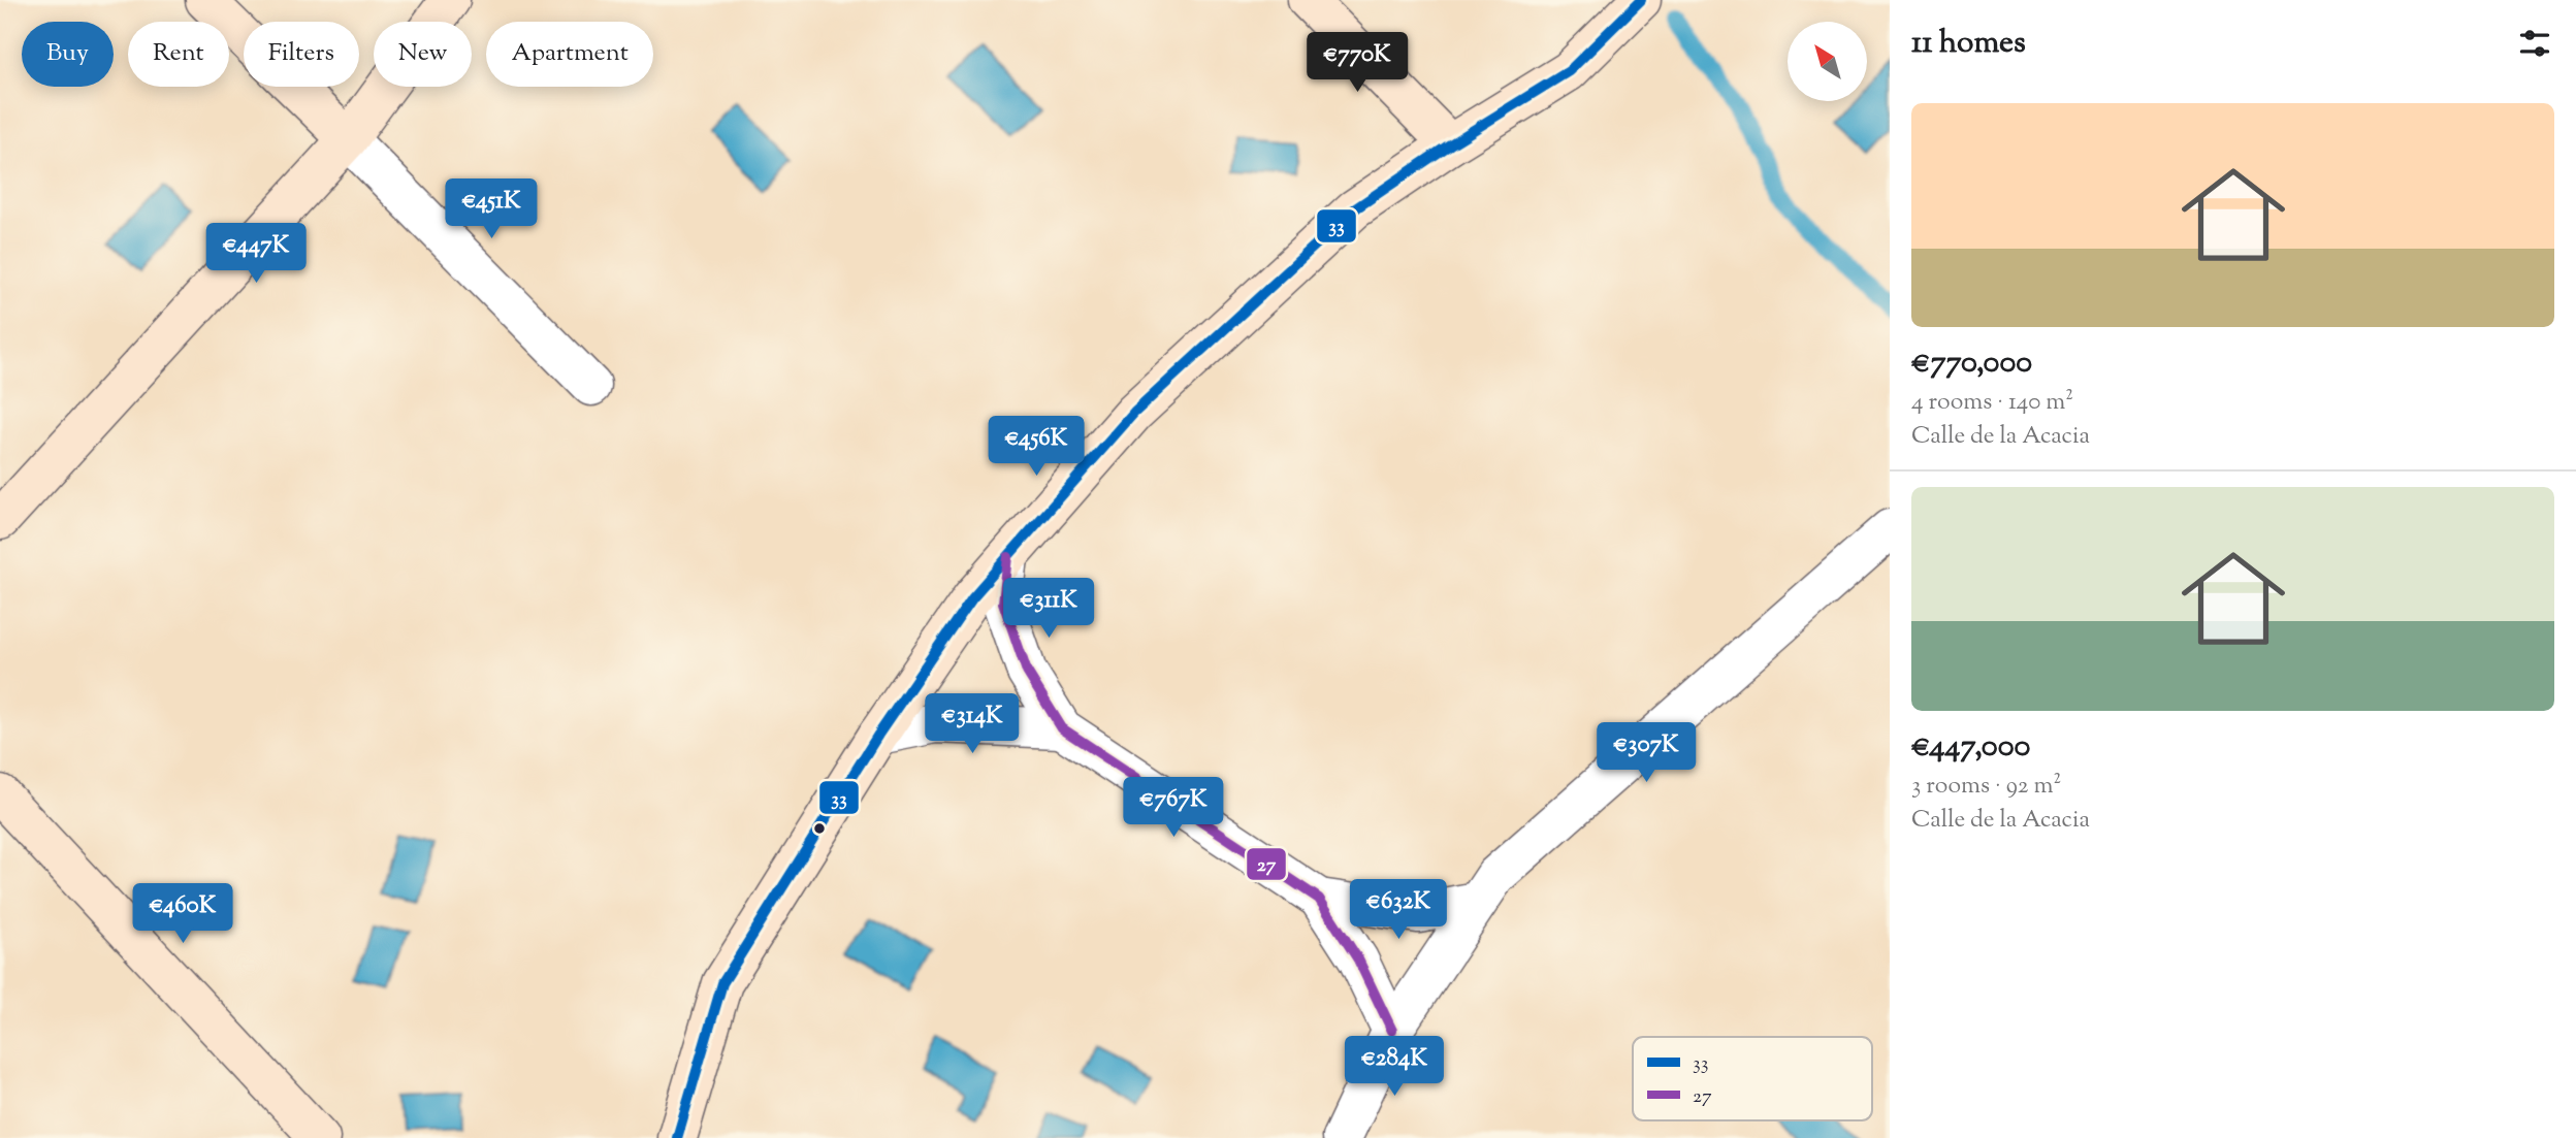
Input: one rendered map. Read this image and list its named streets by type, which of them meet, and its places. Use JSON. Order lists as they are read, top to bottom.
{
  "lines": ["transit line 33", "transit line 27"],
  "legend": ["33", "27"],
  "north": "top left",
  "page": {
    "heading": "11 homes",
    "chip": [
      "Buy",
      "Rent",
      "Filters",
      "New",
      "Apartment"
    ],
    "price": [
      "€770K",
      "€451K",
      "€447K",
      "€456K",
      "€311K",
      "€314K",
      "€307K",
      "€767K",
      "€632K",
      "€460K",
      "€284K"
    ],
    "list": [
      {
        "name": "€770,000",
        "note": "4 rooms · 140 m² · Calle de la Acacia"
      },
      {
        "name": "€447,000",
        "note": "3 rooms · 92 m² · Calle de la Acacia"
      }
    ]
  }
}
